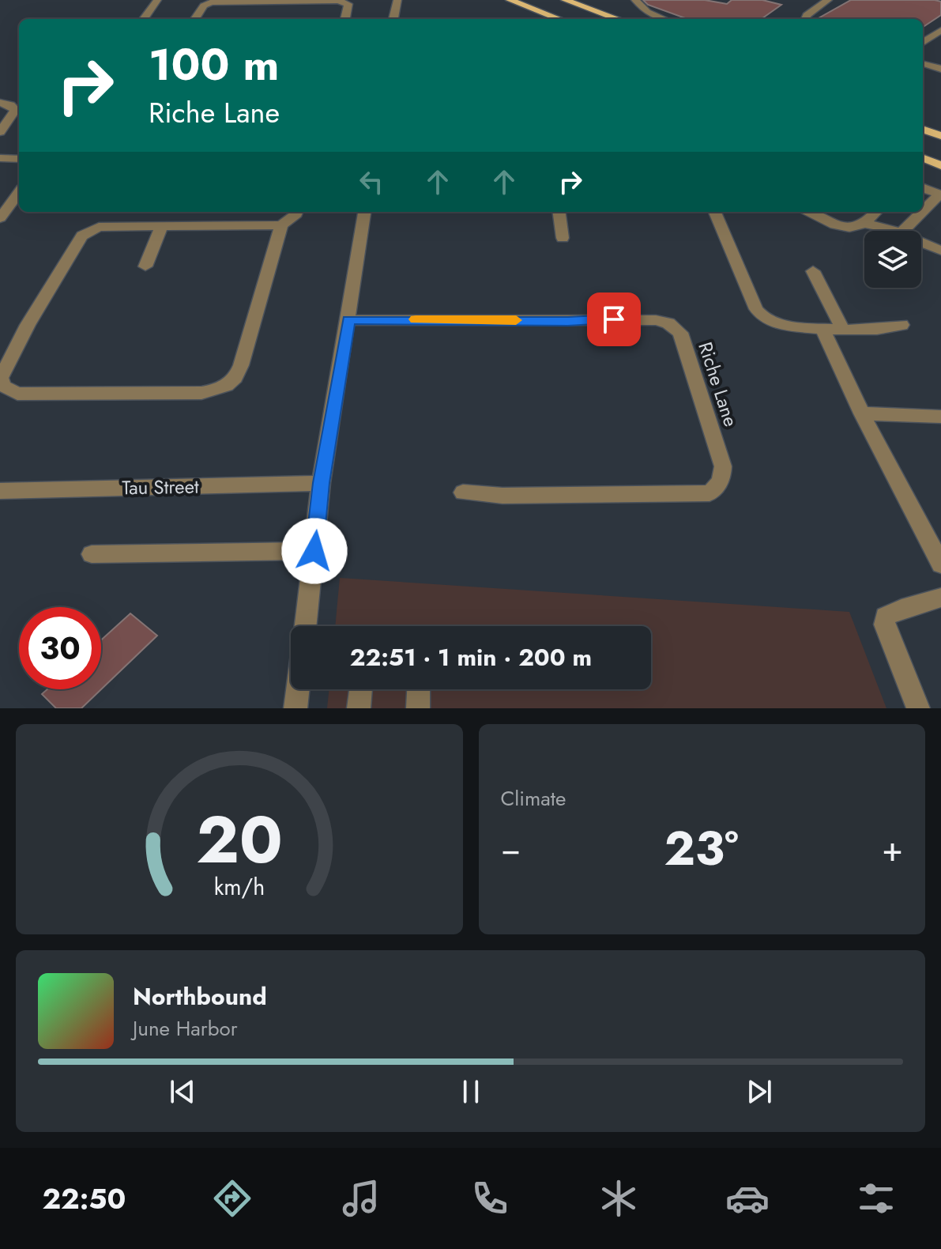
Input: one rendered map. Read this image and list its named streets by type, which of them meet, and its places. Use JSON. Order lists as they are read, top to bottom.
{
  "streets": {
    "street": ["Riche Lane", "Tau Street"]
  },
  "page": {
    "turn": ["100 m", "Riche Lane"],
    "limit": "30",
    "trip": "22:51 · 1 min · 200 m",
    "tile": "Climate",
    "heat": ["−", "23°", "+"],
    "song": ["Northbound", "June Harbor"],
    "tabs": "22:50",
    "gauge": ["20", "km/h"]
  }
}
